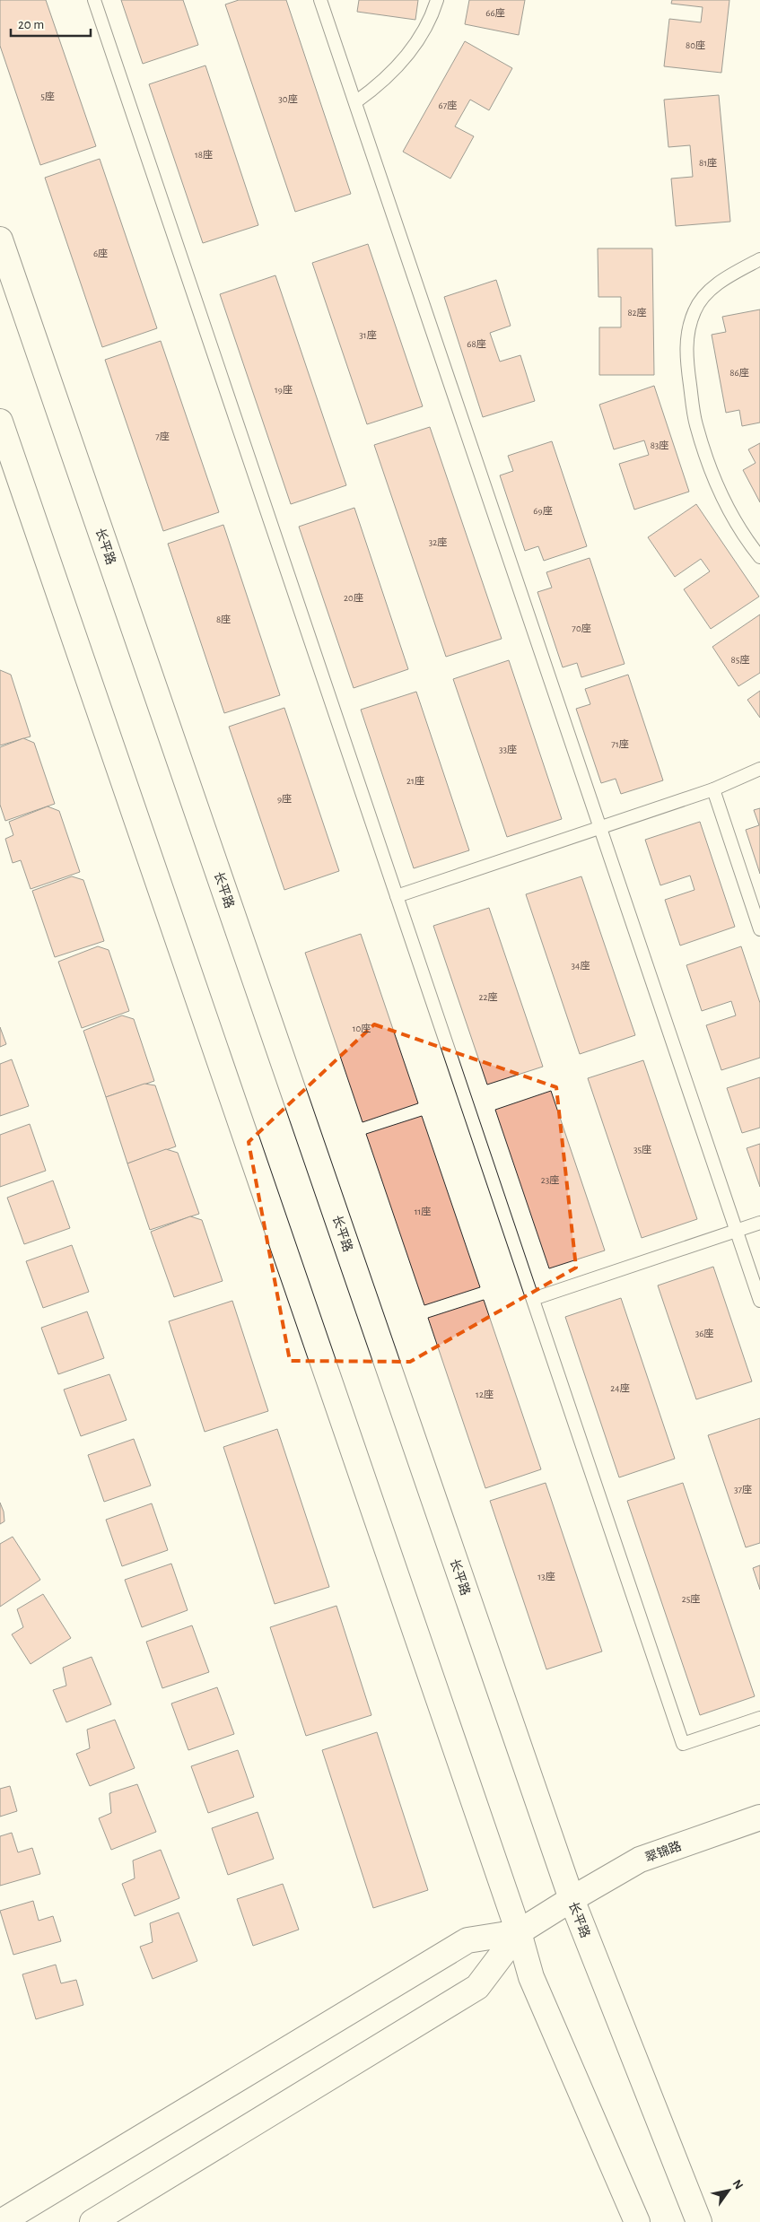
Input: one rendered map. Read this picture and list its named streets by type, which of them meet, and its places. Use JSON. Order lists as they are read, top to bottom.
{
  "streets": {
    "street": ["长平路", "翠锦路"]
  },
  "crossings": [
    ["长平路", "翠锦路"]
  ],
  "house_numbers": [
    "66座",
    "80座",
    "5座",
    "30座",
    "67座",
    "18座",
    "81座",
    "6座",
    "82座",
    "31座",
    "68座",
    "86座",
    "19座",
    "7座",
    "83座",
    "69座",
    "32座",
    "20座",
    "8座",
    "70座",
    "85座",
    "71座",
    "33座",
    "21座",
    "9座",
    "34座",
    "22座",
    "10座",
    "35座",
    "23座",
    "11座",
    "36座",
    "24座",
    "12座",
    "37座",
    "13座",
    "25座"
  ],
  "scale_bar": "20 m",
  "north": "top right"
}
